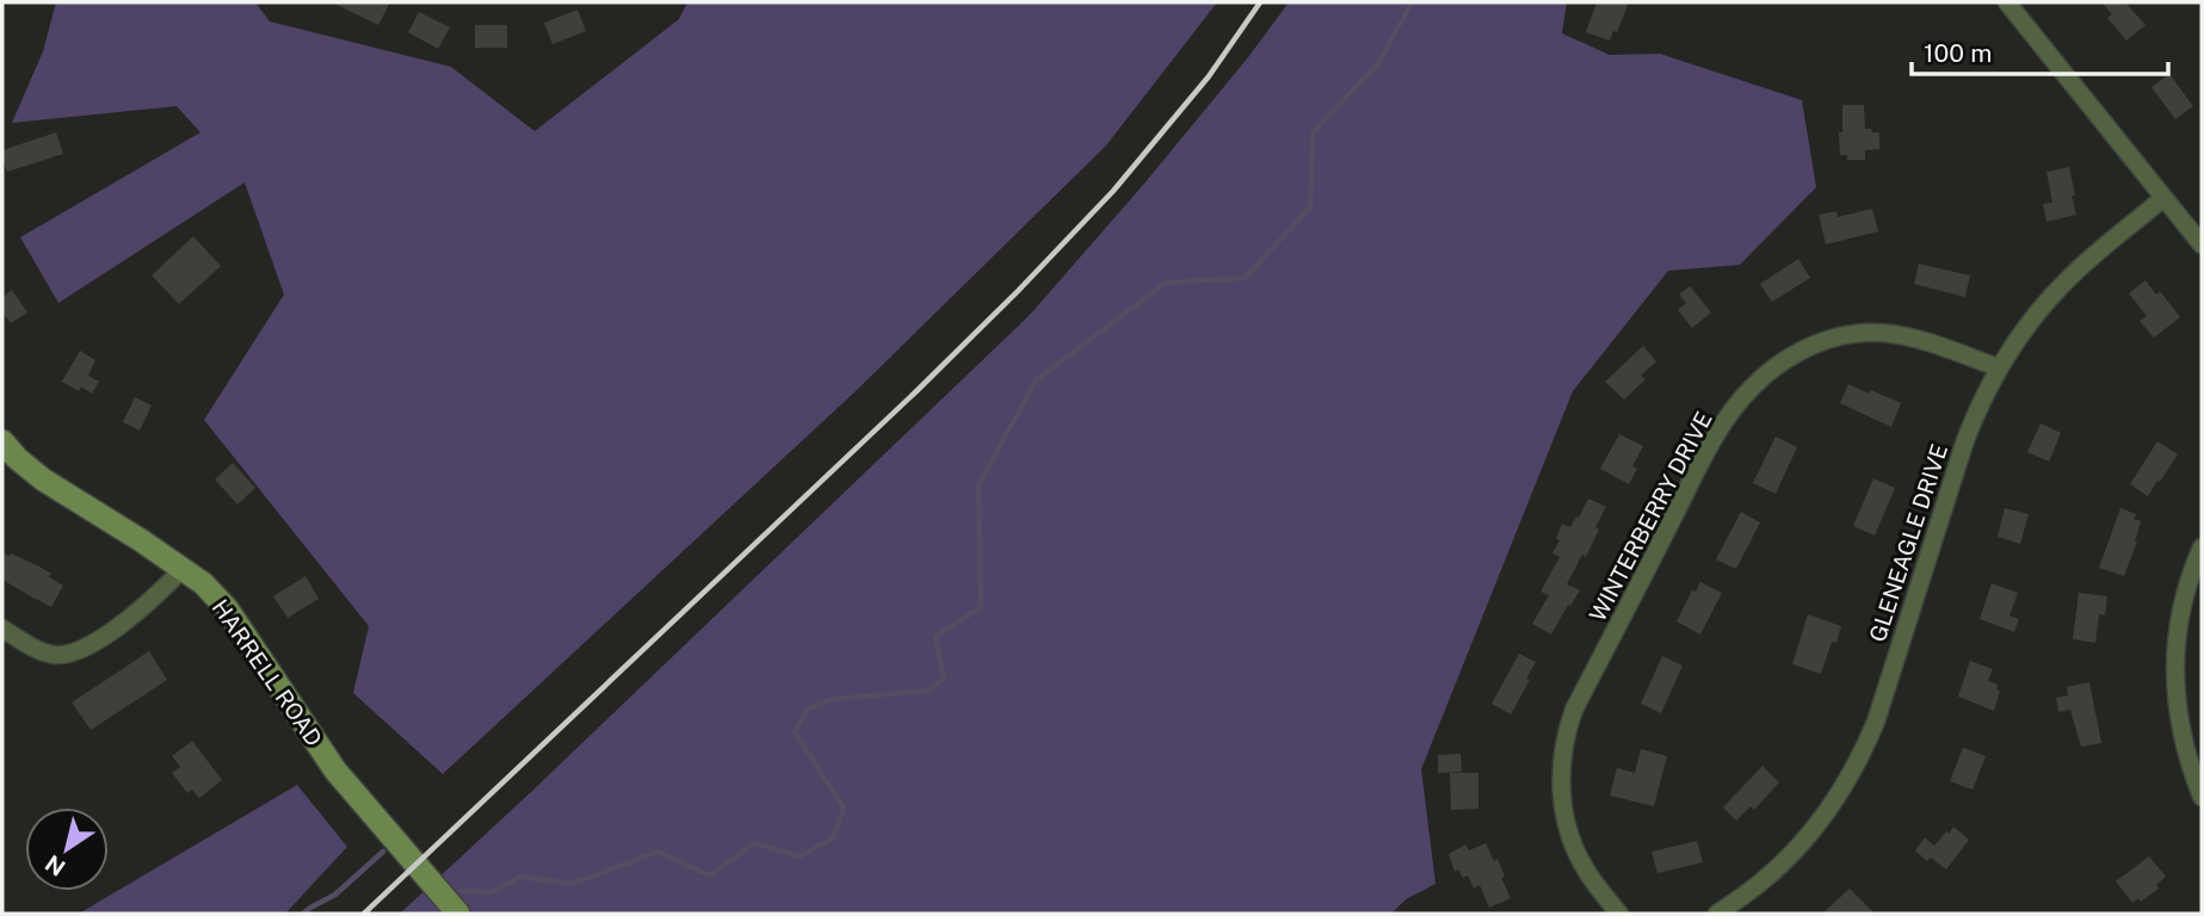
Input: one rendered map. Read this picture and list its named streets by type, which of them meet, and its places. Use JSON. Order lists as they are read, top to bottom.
{
  "streets": {
    "street": ["WINTERBERRY DRIVE", "GLENEAGLE DRIVE", "HARRELL ROAD"]
  },
  "crossings": [
    ["WINTERBERRY DRIVE", "GLENEAGLE DRIVE"]
  ],
  "scale_bar": "100 m",
  "north": "bottom left"
}
